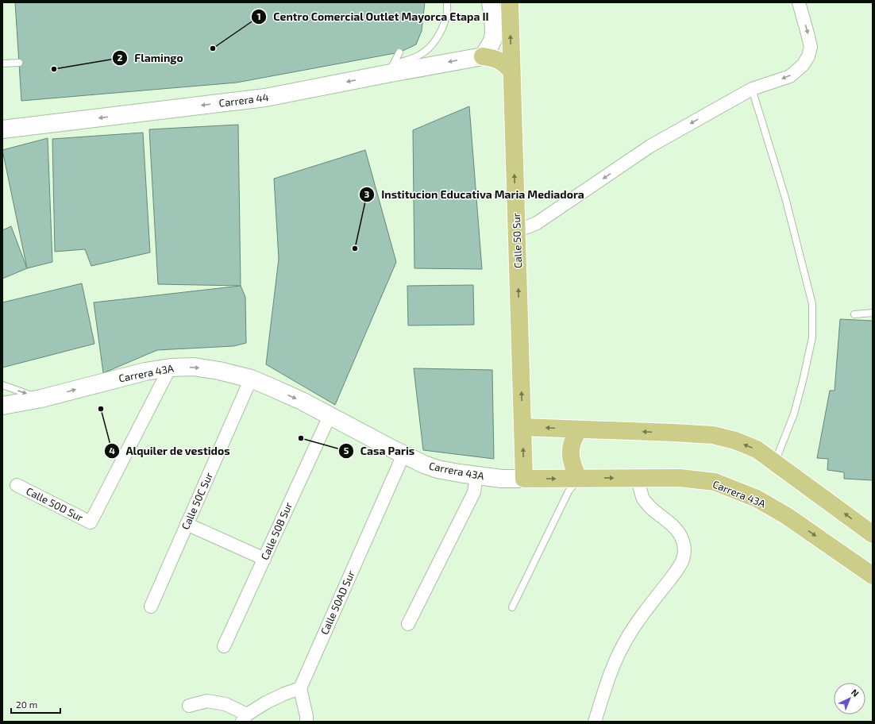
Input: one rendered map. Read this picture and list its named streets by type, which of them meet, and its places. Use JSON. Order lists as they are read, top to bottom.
{
  "streets": {
    "main road": ["Carrera 44", "Calle 50 Sur", "Carrera 43A"],
    "street": [
      "Calle 50C Sur",
      "Calle 50D Sur",
      "Calle 50B Sur",
      "Calle 50AD Sur"
    ]
  },
  "crossings": [
    ["Calle 50 Sur", "Carrera 43A"],
    ["Carrera 43A", "Calle 50C Sur"],
    ["Carrera 43A", "Calle 50D Sur"],
    ["Carrera 43A", "Calle 50B Sur"],
    ["Carrera 43A", "Calle 50AD Sur"]
  ],
  "one_way": ["Carrera 44", "Calle 50 Sur"],
  "places": [
    "Centro Comercial Outlet Mayorca Etapa II",
    "Flamingo",
    "Institucion Educativa Maria Mediadora",
    "Alquiler de vestidos",
    "Casa Paris"
  ],
  "scale_bar": "20 m",
  "north": "top right"
}
